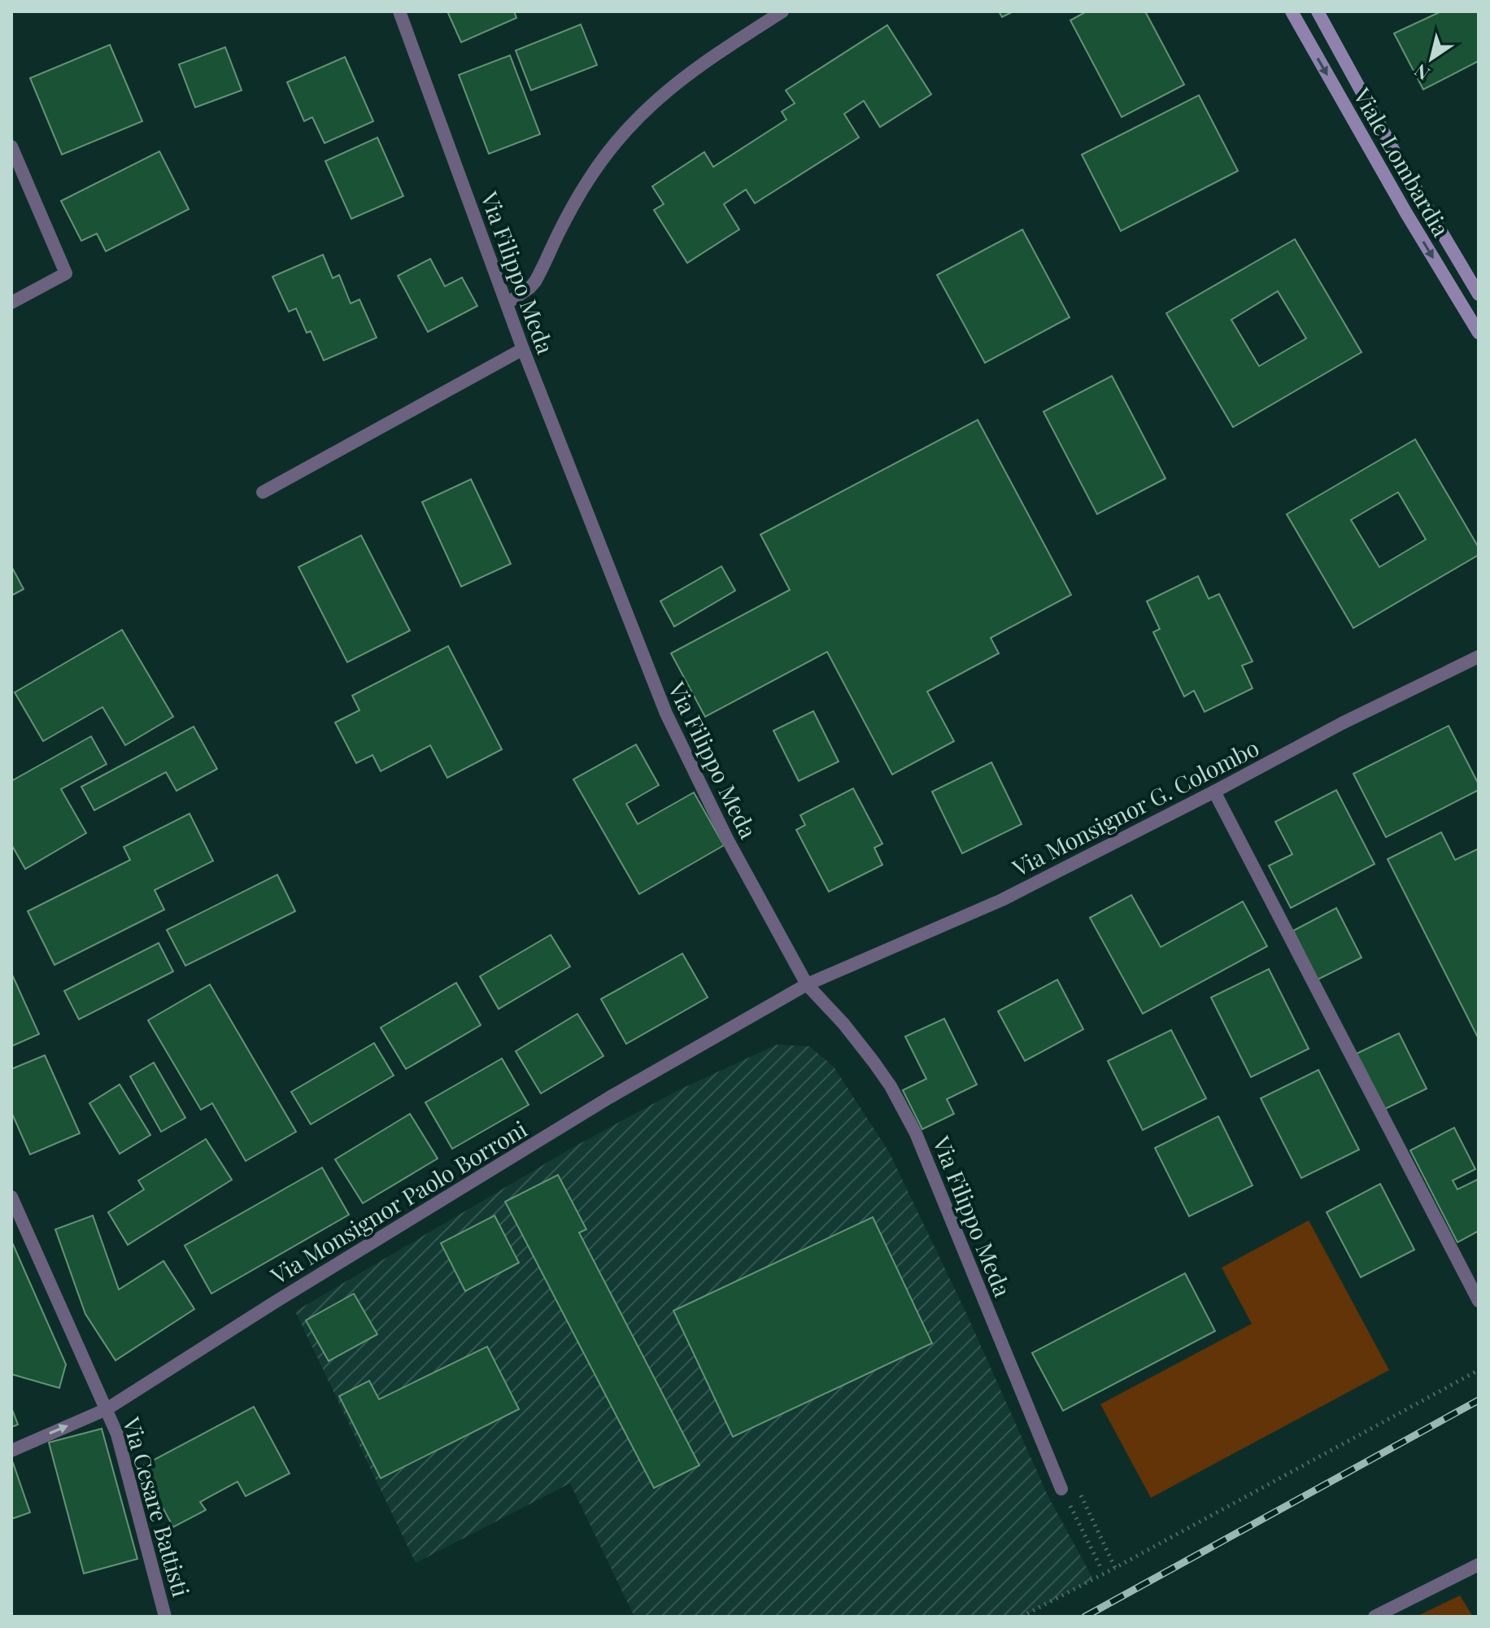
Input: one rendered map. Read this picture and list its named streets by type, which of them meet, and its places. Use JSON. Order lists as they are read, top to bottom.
{
  "streets": {
    "main road": ["Viale Lombardia"],
    "street": [
      "Via Filippo Meda",
      "Via Monsignor G. Colombo",
      "Via Monsignor Paolo Borroni",
      "Via Cesare Battisti"
    ]
  },
  "crossings": [
    ["Via Filippo Meda", "Via Monsignor G. Colombo"],
    ["Via Filippo Meda", "Via Monsignor Paolo Borroni"],
    ["Via Monsignor G. Colombo", "Via Monsignor Paolo Borroni"],
    ["Via Monsignor Paolo Borroni", "Via Cesare Battisti"]
  ],
  "north": "bottom left"
}
